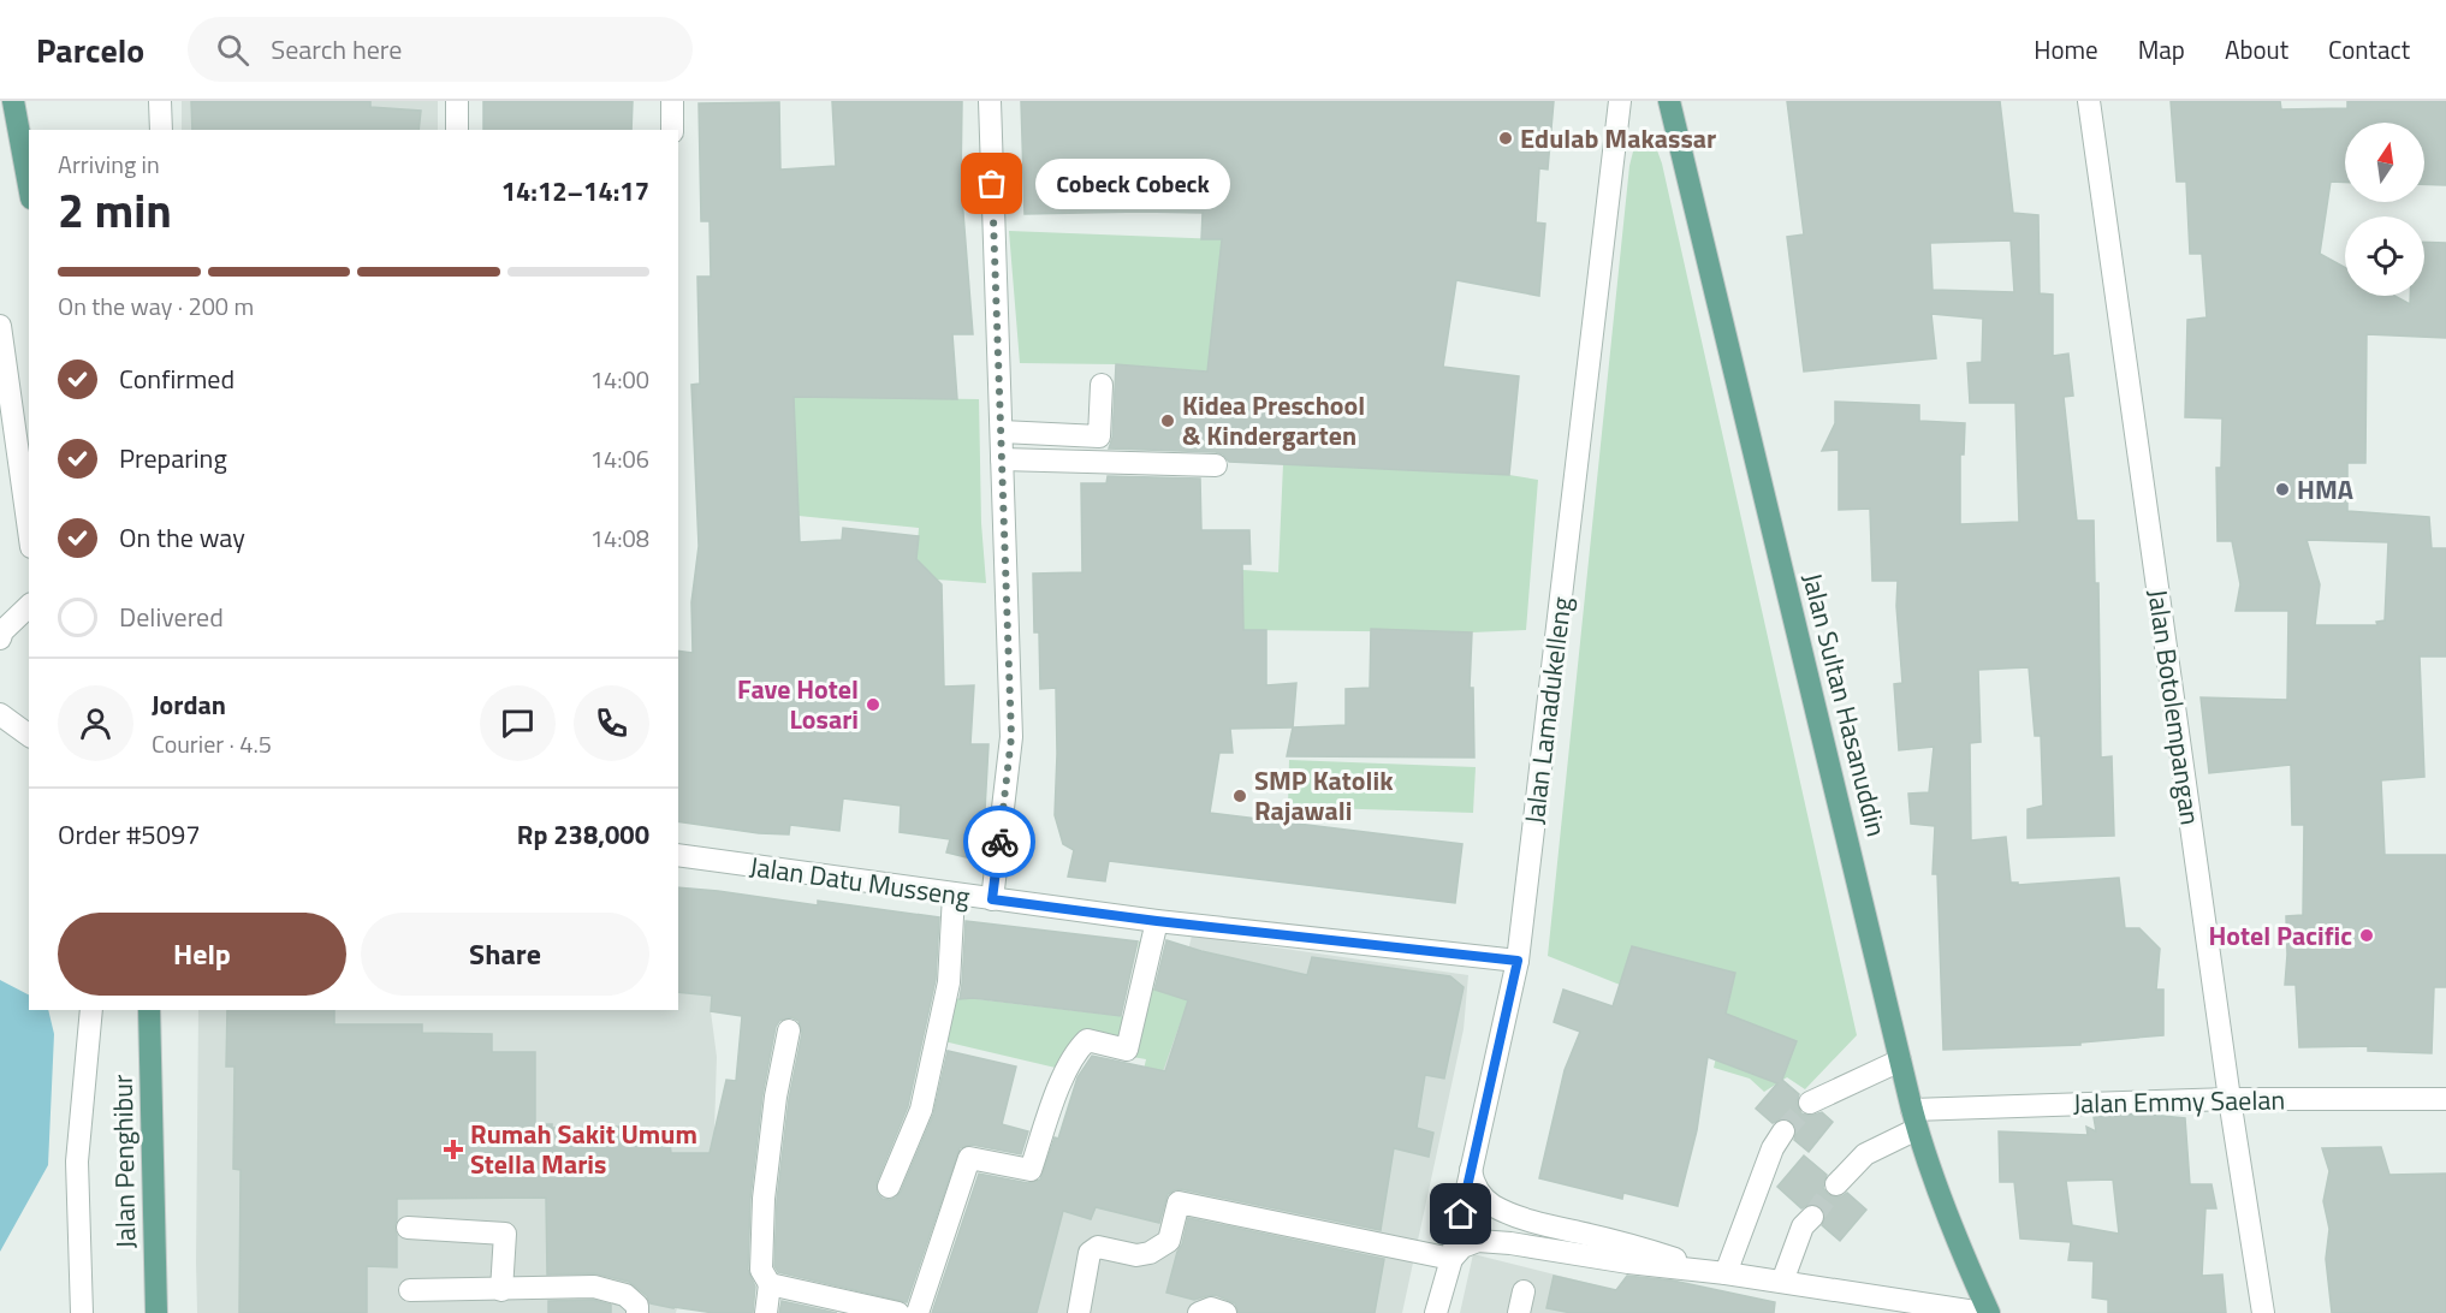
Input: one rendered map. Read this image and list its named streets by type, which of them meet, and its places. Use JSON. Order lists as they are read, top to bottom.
{
  "streets": {
    "main road": ["Jalan Sultan Hasanuddin", "Jalan Penghibur"],
    "street": [
      "Jalan Botolempangan",
      "Jalan Lamadukelleng",
      "Jalan Datu Musseng",
      "Jalan Emmy Saelan"
    ]
  },
  "crossings": [
    ["Jalan Sultan Hasanuddin", "Jalan Emmy Saelan"],
    ["Jalan Botolempangan", "Jalan Emmy Saelan"],
    ["Jalan Lamadukelleng", "Jalan Datu Musseng"]
  ],
  "places": {
    "other": [
      "Edulab Makassar",
      "Cobeck Cobeck",
      "Kidea Preschool & Kindergarten",
      "HMA",
      "Fave Hotel Losari",
      "SMP Katolik Rajawali",
      "Hotel Pacific"
    ],
    "health": ["Rumah Sakit Umum Stella Maris"]
  },
  "north": "top",
  "page": {
    "header": "Parcelo",
    "search": "Search here",
    "nav": [
      "Home",
      "Map",
      "About",
      "Contact"
    ],
    "heading": ["2 min", "Arriving in", "14:12–14:17"],
    "panel": [
      "Jordan",
      "Courier · 4.5",
      "Order #5097",
      "Rp 238,000"
    ],
    "bubble": "Cobeck Cobeck",
    "bar": "On the way · 200 m",
    "list": [
      ["Confirmed", "14:00"],
      ["Preparing", "14:06"],
      ["On the way", "14:08"],
      "Delivered"
    ],
    "buttons": ["Help", "Share"]
  }
}
